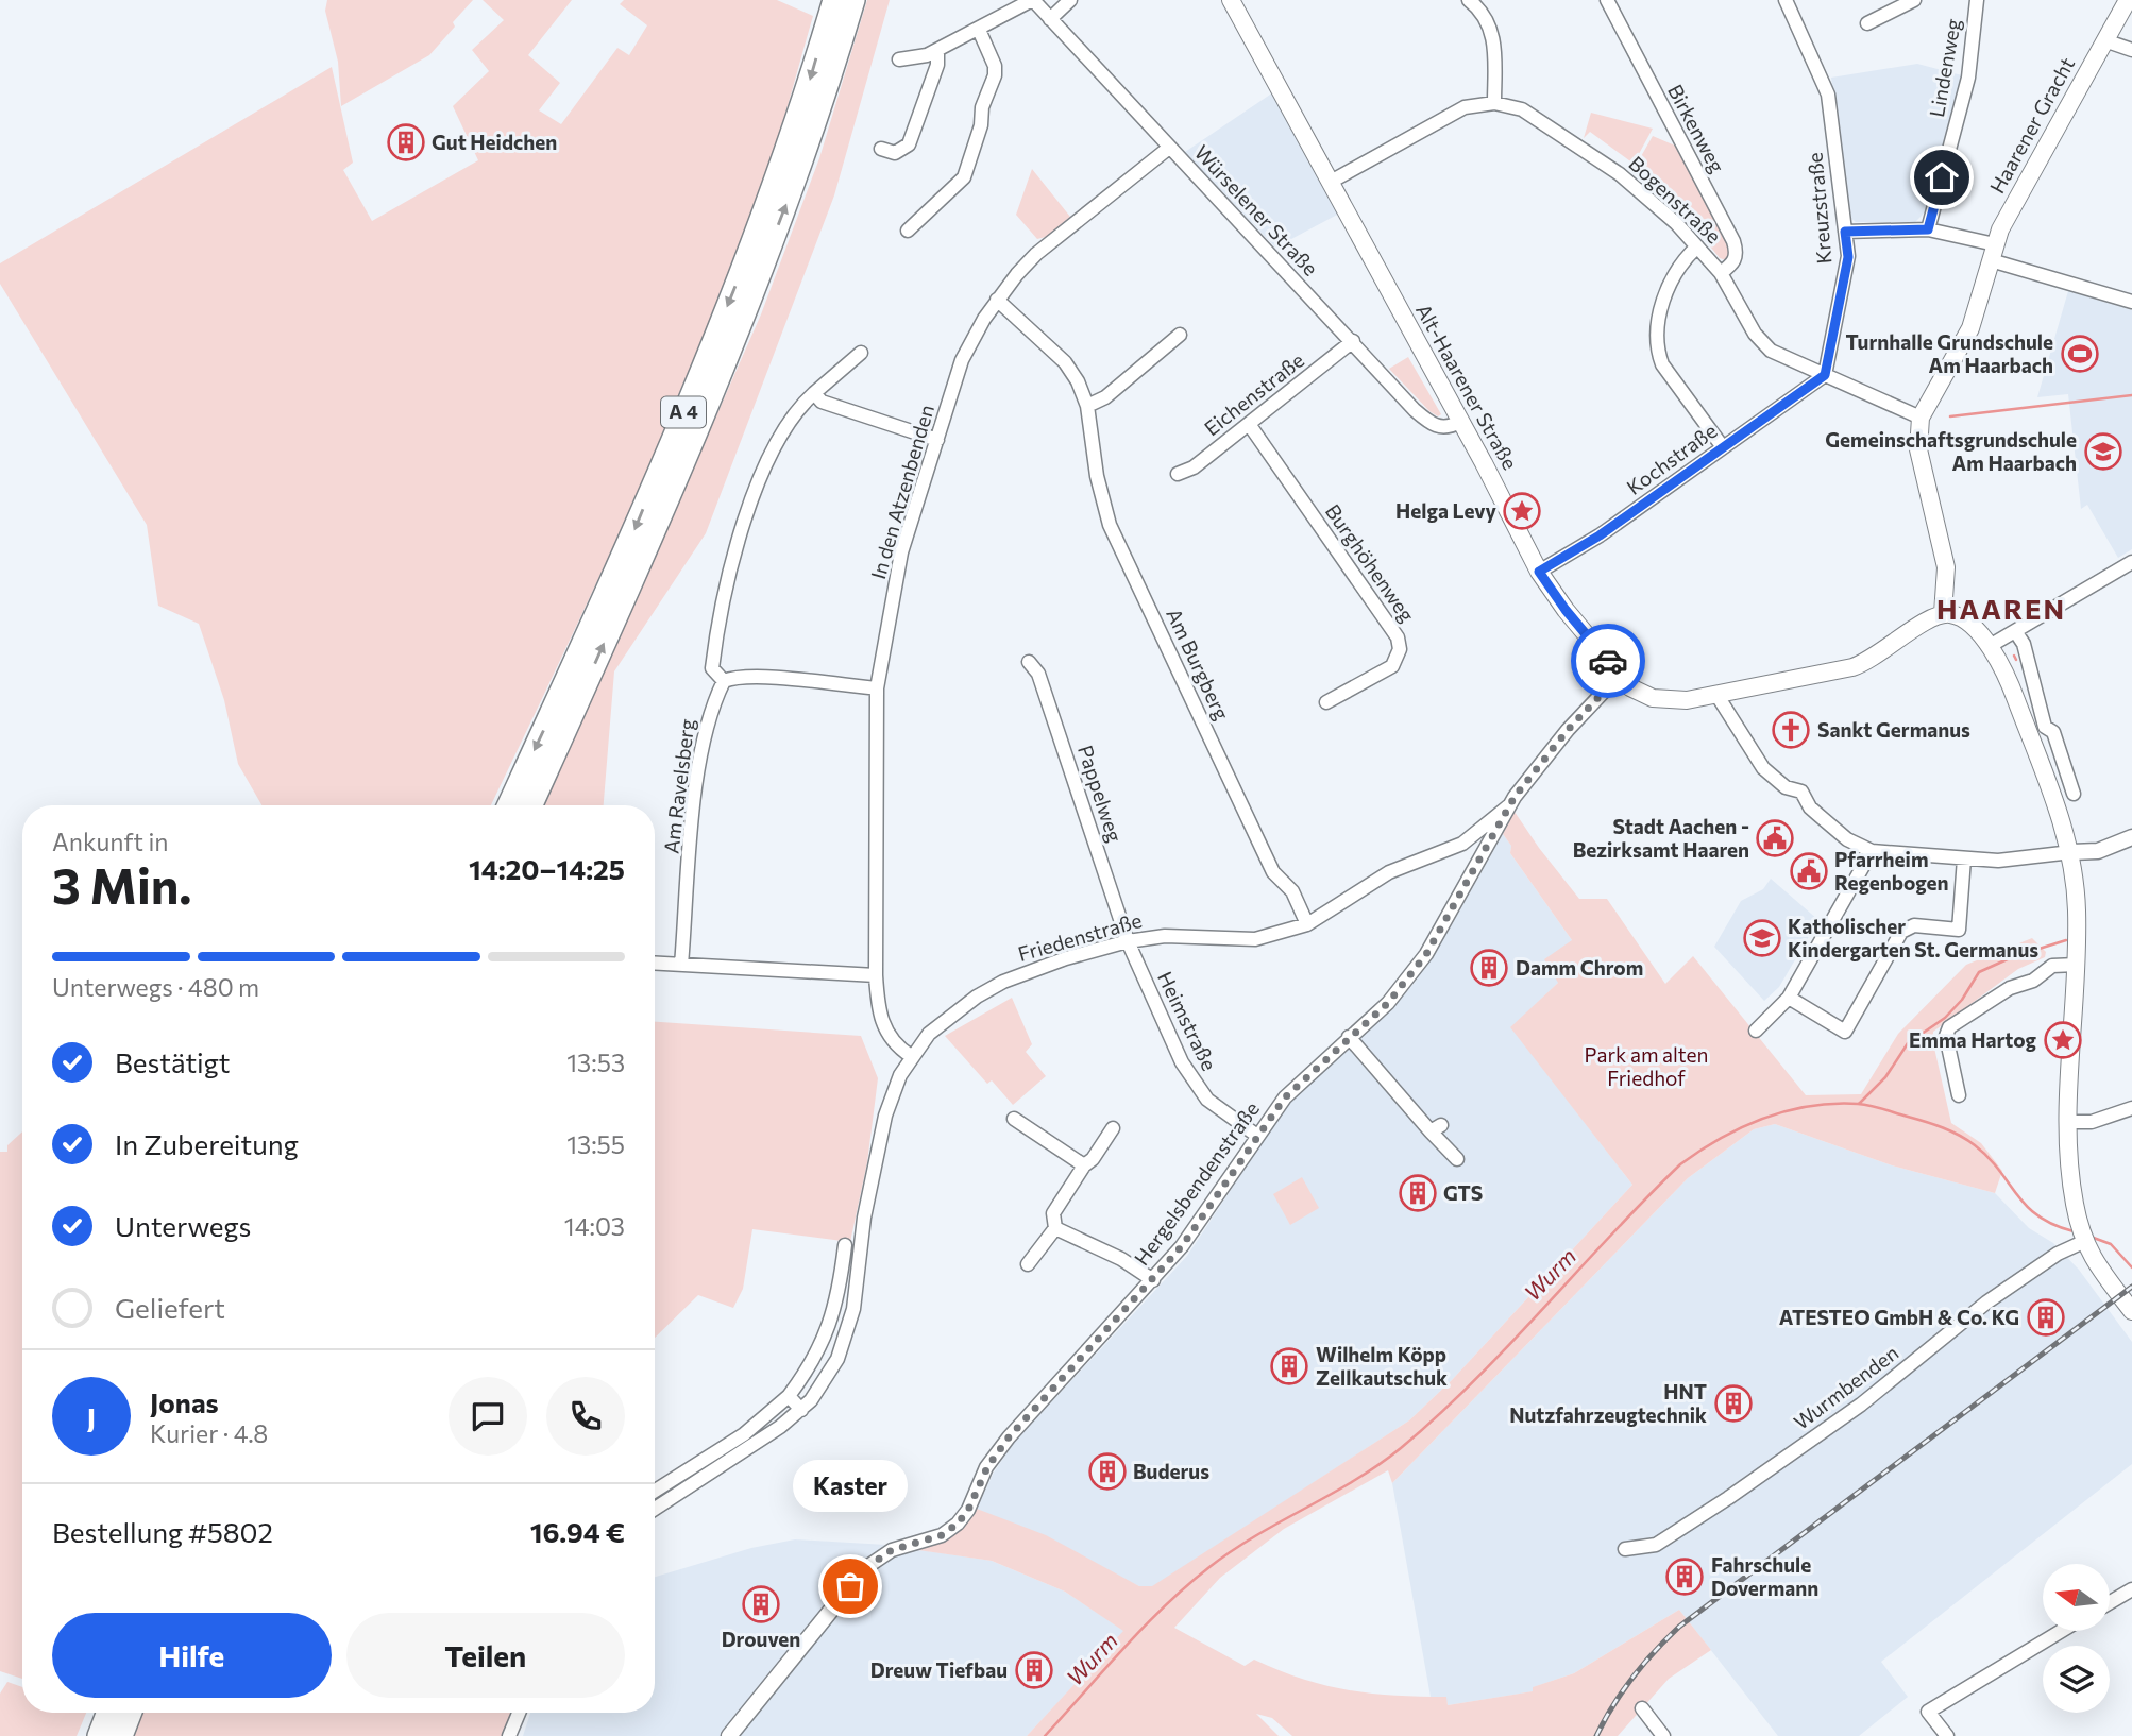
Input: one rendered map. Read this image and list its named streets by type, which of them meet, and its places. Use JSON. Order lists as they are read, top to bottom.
{
  "streets": {
    "highway": ["A 4"],
    "main road": ["Haarener Gracht", "Alt-Haarener Straße"],
    "street": [
      "Lindenweg",
      "Birkenweg",
      "Bogenstraße",
      "Kreuzstraße",
      "Würselener Straße",
      "Eichenstraße",
      "Kochstraße",
      "In den Atzenbenden",
      "Burghöhenweg",
      "Am Burgberg",
      "Am Ravelsberg",
      "Pappelweg",
      "Friedenstraße",
      "Heimstraße",
      "Hergelsbendenstraße",
      "Wurmbenden"
    ]
  },
  "crossings": [
    ["Haarener Gracht", "Bogenstraße"],
    ["Haarener Gracht", "Alt-Haarener Straße"],
    ["Birkenweg", "Bogenstraße"],
    ["Bogenstraße", "Kreuzstraße"],
    ["Bogenstraße", "Alt-Haarener Straße"],
    ["Bogenstraße", "Kochstraße"],
    ["Kreuzstraße", "Kochstraße"],
    ["Würselener Straße", "Alt-Haarener Straße"],
    ["Würselener Straße", "Eichenstraße"],
    ["Würselener Straße", "In den Atzenbenden"],
    ["Alt-Haarener Straße", "Kochstraße"],
    ["Alt-Haarener Straße", "Friedenstraße"],
    ["Eichenstraße", "Burghöhenweg"],
    ["In den Atzenbenden", "Am Burgberg"],
    ["In den Atzenbenden", "Friedenstraße"],
    ["Am Burgberg", "Friedenstraße"],
    ["Pappelweg", "Friedenstraße"],
    ["Pappelweg", "Heimstraße"],
    ["Friedenstraße", "Heimstraße"],
    ["Friedenstraße", "Hergelsbendenstraße"],
    ["Heimstraße", "Hergelsbendenstraße"]
  ],
  "districts": ["HAAREN"],
  "water": ["Wurm"],
  "parks": ["Park am alten Friedhof"],
  "places": {
    "building": [
      "Gut Heidchen",
      "Damm Chrom",
      "GTS",
      "ATESTEO GmbH & Co. KG",
      "Wilhelm Köpp Zellkautschuk",
      "HNT Nutzfahrzeugtechnik",
      "Buderus",
      "Fahrschule Dovermann",
      "Drouven",
      "Dreuw Tiefbau"
    ],
    "sports": ["Turnhalle Grundschule Am Haarbach"],
    "school or university": ["Gemeinschaftsgrundschule Am Haarbach", "Katholischer Kindergarten St. Germanus"],
    "place": ["Helga Levy", "Emma Hartog"],
    "church": ["Sankt Germanus"],
    "public building": ["Stadt Aachen - Bezirksamt Haaren", "Pfarrheim Regenbogen"],
    "other": ["Kaster"]
  },
  "north": "left",
  "page": {
    "heading": ["3 Min.", "Ankunft in", "14:20–14:25"],
    "panel": [
      "Jonas",
      "Kurier · 4.8",
      "Bestellung #5802",
      "16.94 €"
    ],
    "bar": "Unterwegs · 480 m",
    "list": [
      ["Bestätigt", "13:53"],
      ["In Zubereitung", "13:55"],
      ["Unterwegs", "14:03"],
      "Geliefert"
    ],
    "round": "J",
    "bubble": "Kaster",
    "buttons": ["Hilfe", "Teilen"]
  }
}
